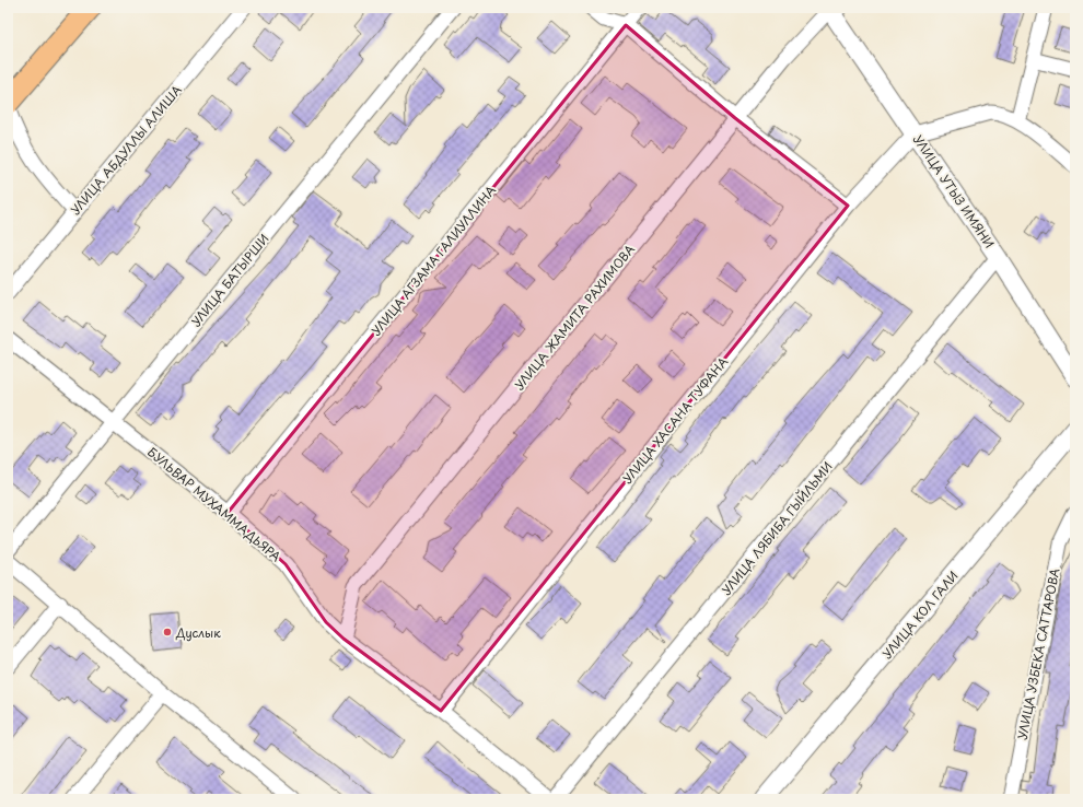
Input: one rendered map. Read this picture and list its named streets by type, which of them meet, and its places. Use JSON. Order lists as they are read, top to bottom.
{
  "streets": {
    "street": [
      "УЛИЦА АБДУЛЛЫ АЛИША",
      "УЛИЦА УТЫЗ ИМЯНИ",
      "УЛИЦА АГЗАМА ГАЛИУЛЛИНА",
      "УЛИЦА БАТЫРШИ",
      "УЛИЦА ЖАМИТА РАХИМОВА",
      "УЛИЦА ХАСАНА ТУФАНА",
      "БУЛЬВАР МУХАММАДЬЯРА",
      "УЛИЦА ЛЯБИБА ГЫЙЛЬМИ",
      "УЛИЦА КОЛ ГАЛИ",
      "УЛИЦА УЗБЕКА САТТАРОВА"
    ]
  },
  "crossings": [
    ["УЛИЦА УТЫЗ ИМЯНИ", "УЛИЦА ЖАМИТА РАХИМОВА"],
    ["УЛИЦА УТЫЗ ИМЯНИ", "УЛИЦА ХАСАНА ТУФАНА"],
    ["УЛИЦА УТЫЗ ИМЯНИ", "УЛИЦА ЛЯБИБА ГЫЙЛЬМИ"],
    ["УЛИЦА АГЗАМА ГАЛИУЛЛИНА", "БУЛЬВАР МУХАММАДЬЯРА"],
    ["УЛИЦА БАТЫРШИ", "БУЛЬВАР МУХАММАДЬЯРА"],
    ["УЛИЦА ЖАМИТА РАХИМОВА", "БУЛЬВАР МУХАММАДЬЯРА"],
    ["УЛИЦА ХАСАНА ТУФАНА", "БУЛЬВАР МУХАММАДЬЯРА"]
  ],
  "places": ["Дуслык"]
}
